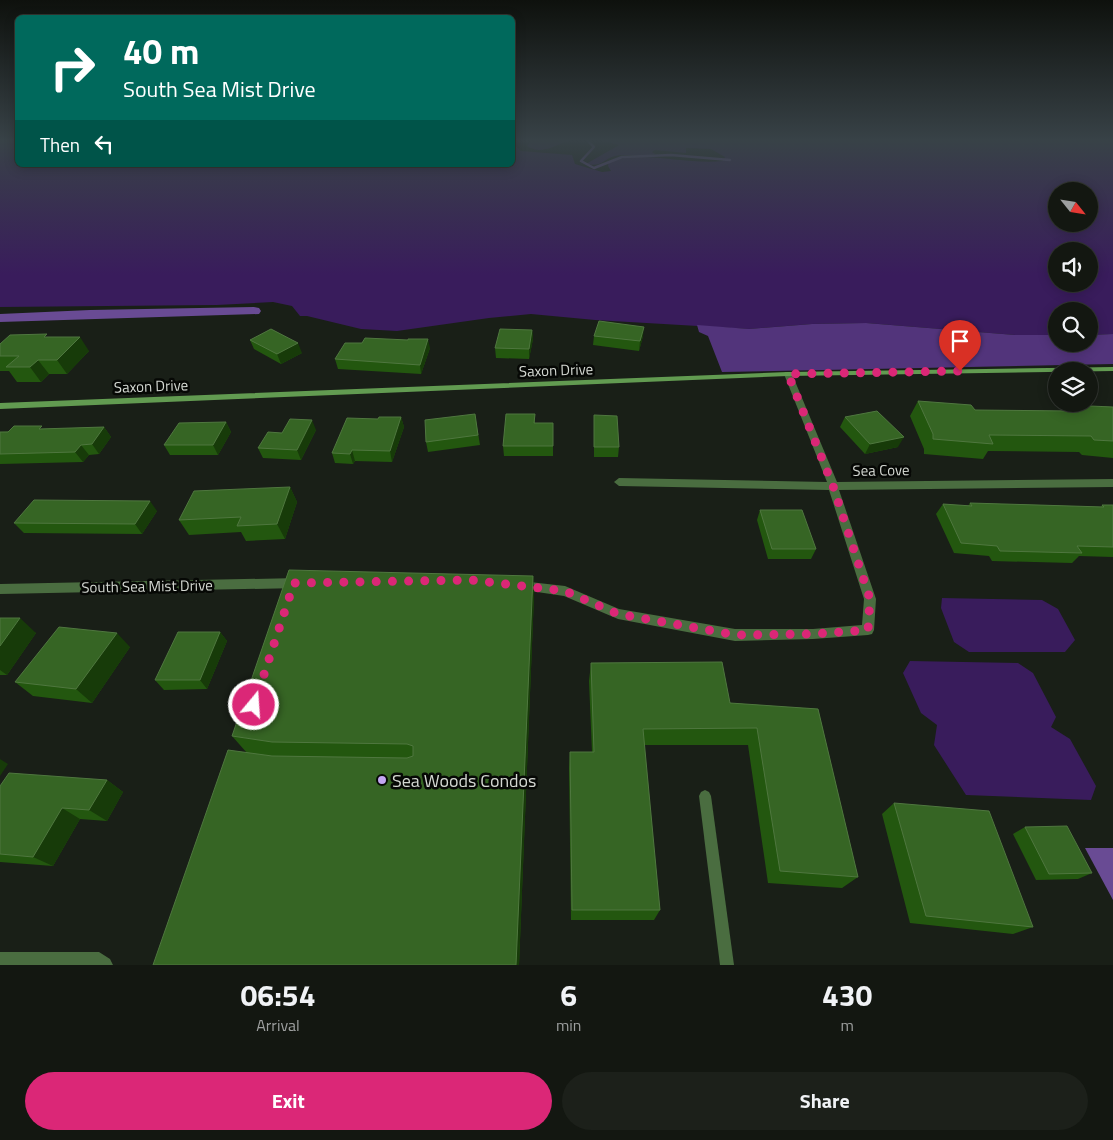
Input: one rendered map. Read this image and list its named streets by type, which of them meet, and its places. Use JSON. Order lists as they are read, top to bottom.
{
  "streets": {
    "street": ["Saxon Drive", "Sea Cove", "South Sea Mist Drive"]
  },
  "places": ["Sea Woods Condos"],
  "north": "bottom right",
  "page": {
    "turn": ["40 m", "South Sea Mist Drive"],
    "then": "Then",
    "eta": [
      "06:54",
      "Arrival",
      "6",
      "min",
      "430",
      "m"
    ],
    "buttons": ["Exit", "Share"]
  }
}
